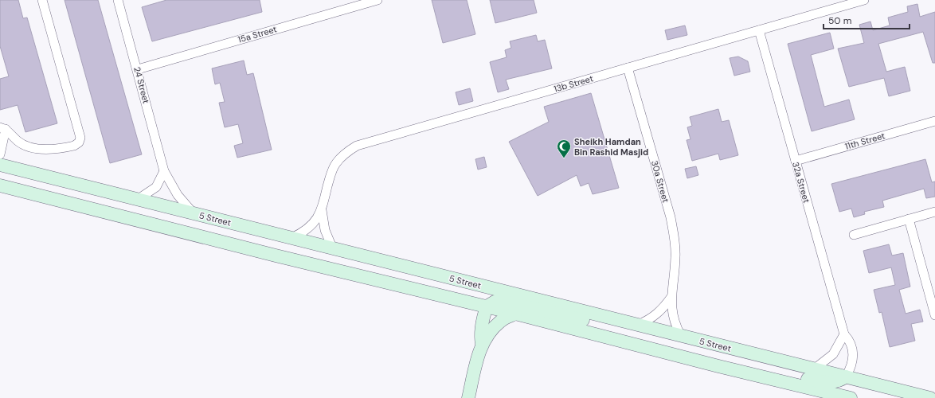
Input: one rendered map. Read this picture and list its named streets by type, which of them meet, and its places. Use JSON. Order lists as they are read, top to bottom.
{
  "streets": {
    "street": [
      "15a Street",
      "13b Street",
      "24 Street",
      "11th Street",
      "30a Street",
      "32a Street",
      "5 Street"
    ]
  },
  "crossings": [
    ["15a Street", "24 Street"],
    ["13b Street", "30a Street"],
    ["13b Street", "32a Street"],
    ["13b Street", "5 Street"],
    ["24 Street", "5 Street"],
    ["11th Street", "32a Street"],
    ["30a Street", "5 Street"],
    ["32a Street", "5 Street"]
  ],
  "places": {
    "mosque": ["Sheikh Hamdan Bin Rashid Masjid"]
  },
  "scale_bar": "50 m"
}
